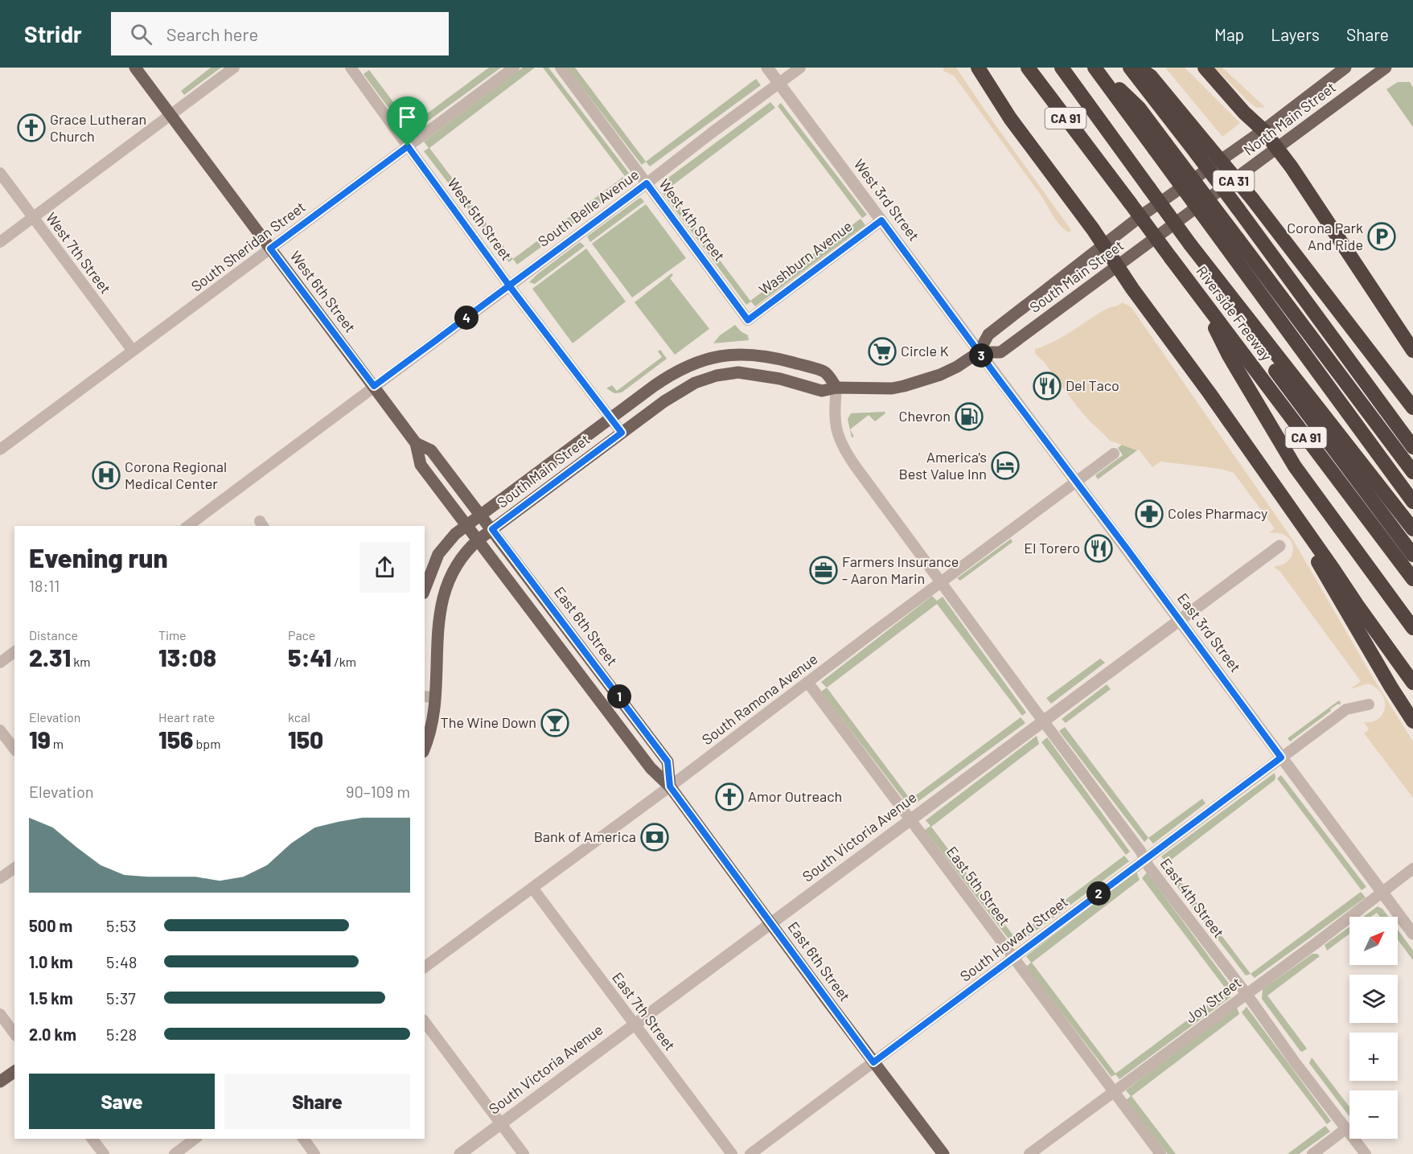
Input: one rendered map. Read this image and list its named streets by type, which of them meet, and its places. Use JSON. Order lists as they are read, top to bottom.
{
  "streets": {
    "highway": ["CA 91", "Riverside Freeway"],
    "main road": [
      "North Main Street",
      "CA 31",
      "South Main Street",
      "West 6th Street",
      "East 6th Street"
    ],
    "street": [
      "West 3rd Street",
      "South Belle Avenue",
      "West 5th Street",
      "West 4th Street",
      "South Sheridan Street",
      "West 7th Street",
      "Washburn Avenue",
      "East 3rd Street",
      "South Ramona Avenue",
      "South Victoria Avenue",
      "East 5th Street",
      "East 4th Street",
      "South Howard Street",
      "Joy Street",
      "East 7th Street"
    ]
  },
  "crossings": [
    ["North Main Street", "South Main Street"],
    ["West 3rd Street", "South Belle Avenue"],
    ["West 3rd Street", "Washburn Avenue"],
    ["West 3rd Street", "South Main Street"],
    ["South Belle Avenue", "West 5th Street"],
    ["South Belle Avenue", "West 4th Street"],
    ["South Belle Avenue", "West 6th Street"],
    ["West 5th Street", "South Sheridan Street"],
    ["West 5th Street", "South Main Street"],
    ["West 4th Street", "Washburn Avenue"],
    ["South Sheridan Street", "West 7th Street"],
    ["South Sheridan Street", "West 6th Street"],
    ["South Main Street", "West 6th Street"],
    ["South Main Street", "East 6th Street"],
    ["West 6th Street", "East 6th Street"],
    ["East 6th Street", "South Ramona Avenue"],
    ["East 6th Street", "South Victoria Avenue"],
    ["East 6th Street", "South Howard Street"],
    ["East 3rd Street", "South Ramona Avenue"],
    ["East 3rd Street", "South Victoria Avenue"],
    ["East 3rd Street", "South Howard Street"],
    ["East 3rd Street", "Joy Street"],
    ["South Ramona Avenue", "East 5th Street"],
    ["South Ramona Avenue", "East 4th Street"],
    ["South Ramona Avenue", "East 7th Street"],
    ["South Victoria Avenue", "East 5th Street"],
    ["South Victoria Avenue", "East 4th Street"],
    ["South Victoria Avenue", "East 7th Street"],
    ["East 5th Street", "South Howard Street"],
    ["East 5th Street", "Joy Street"],
    ["East 4th Street", "South Howard Street"],
    ["East 4th Street", "Joy Street"]
  ],
  "places": {
    "church": ["Grace Lutheran Church", "Amor Outreach"],
    "parking": ["Corona Park And Ride"],
    "supermarket": ["Circle K"],
    "restaurant": ["Del Taco", "El Torero"],
    "fuel station": ["Chevron"],
    "hotel": ["America's Best Value Inn"],
    "hospital": ["Corona Regional Medical Center"],
    "pharmacy": ["Coles Pharmacy"],
    "office": ["Farmers Insurance - Aaron Marin"],
    "bar": ["The Wine Down"],
    "bank": ["Bank of America"]
  },
  "north": "top right",
  "page": {
    "header": "Stridr",
    "search": "Search here",
    "nav": ["Map", "Layers", "Share"],
    "pins": [
      "4",
      "3",
      "1",
      "2"
    ],
    "heading": ["Evening run", "18:11"],
    "stats": [
      ["Distance", "2.31 km"],
      ["Time", "13:08"],
      ["Pace", "5:41 /km"],
      ["Elevation", "19 m"],
      ["Heart rate", "156 bpm"],
      ["kcal", "150"]
    ],
    "chart": ["Elevation", "90–109 m"],
    "list": [
      {
        "name": "500 m",
        "note": "5:53"
      },
      {
        "name": "1.0 km",
        "note": "5:48"
      },
      {
        "name": "1.5 km",
        "note": "5:37"
      },
      {
        "name": "2.0 km",
        "note": "5:28"
      }
    ],
    "map_buttons": ["+", "−"],
    "buttons": ["Save", "Share"]
  }
}
